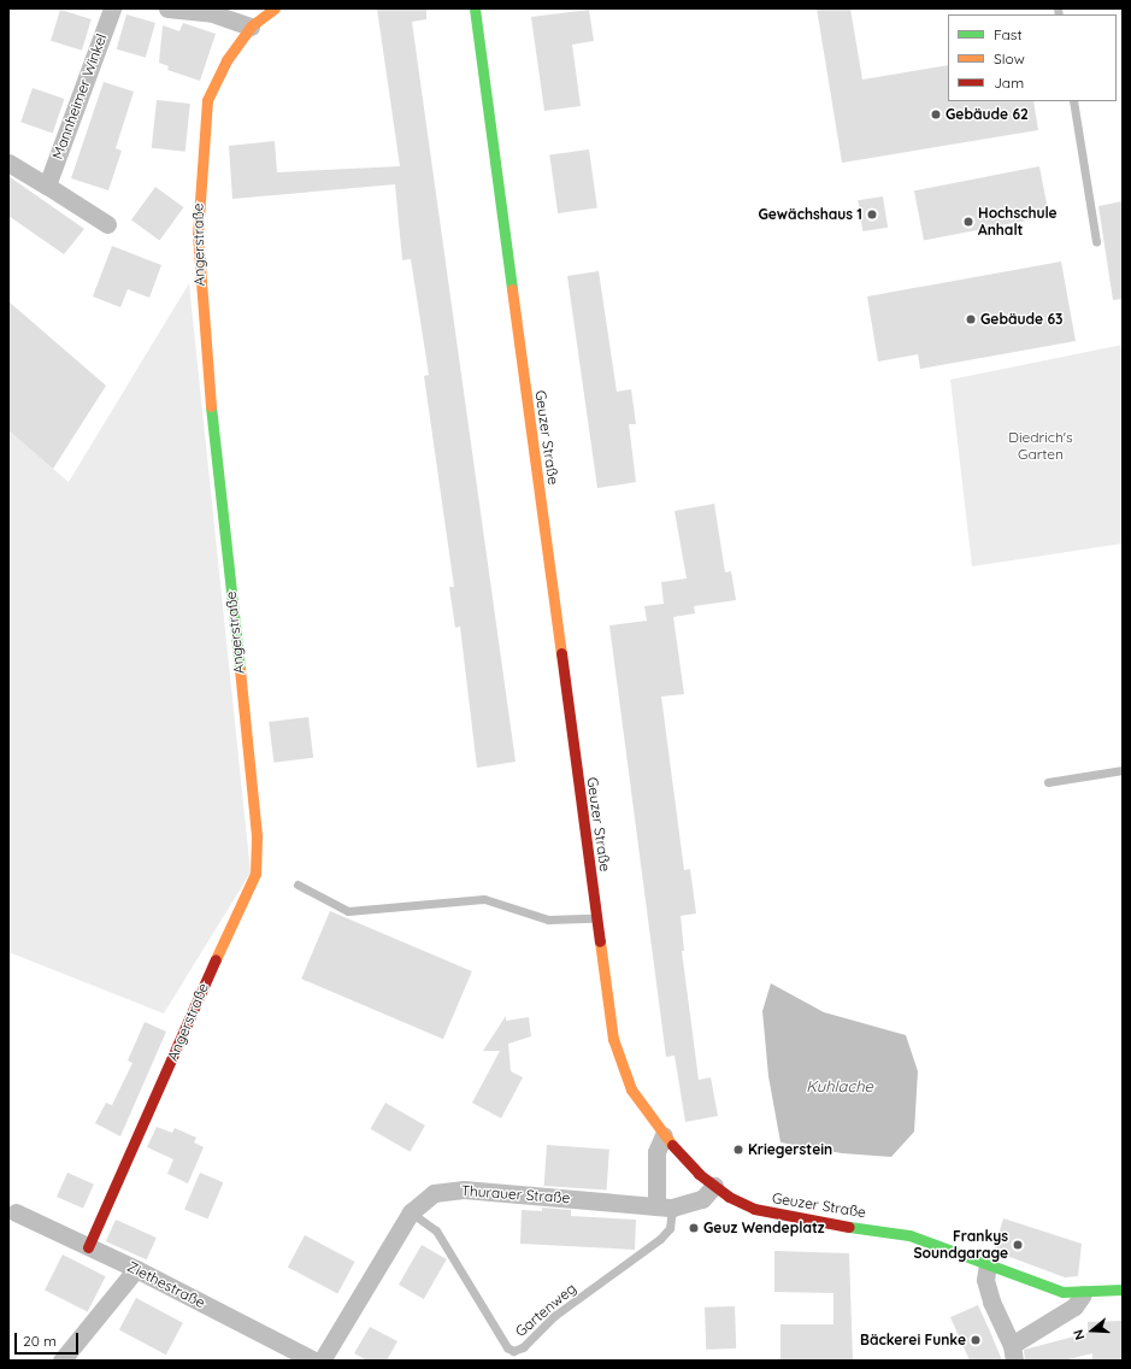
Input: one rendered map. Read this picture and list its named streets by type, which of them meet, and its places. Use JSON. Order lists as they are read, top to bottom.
{
  "streets": {
    "main road": ["Angerstraße", "Geuzer Straße"],
    "street": ["Mannheimer Winkel", "Thurauer Straße", "Ziethestraße"],
    "lane": ["Gartenweg"]
  },
  "crossings": [
    ["Angerstraße", "Ziethestraße"],
    ["Geuzer Straße", "Thurauer Straße"],
    ["Thurauer Straße", "Gartenweg"]
  ],
  "water": ["Kuhlache"],
  "parks": ["Diedrich's Garten"],
  "places": [
    "Gebäude 62",
    "Gewächshaus 1",
    "Hochschule Anhalt",
    "Gebäude 63",
    "Kriegerstein",
    "Geuz Wendeplatz",
    "Frankys Soundgarage",
    "Bäckerei Funke"
  ],
  "legend": ["Fast", "Slow", "Jam"],
  "scale_bar": "20 m",
  "north": "left"
}
